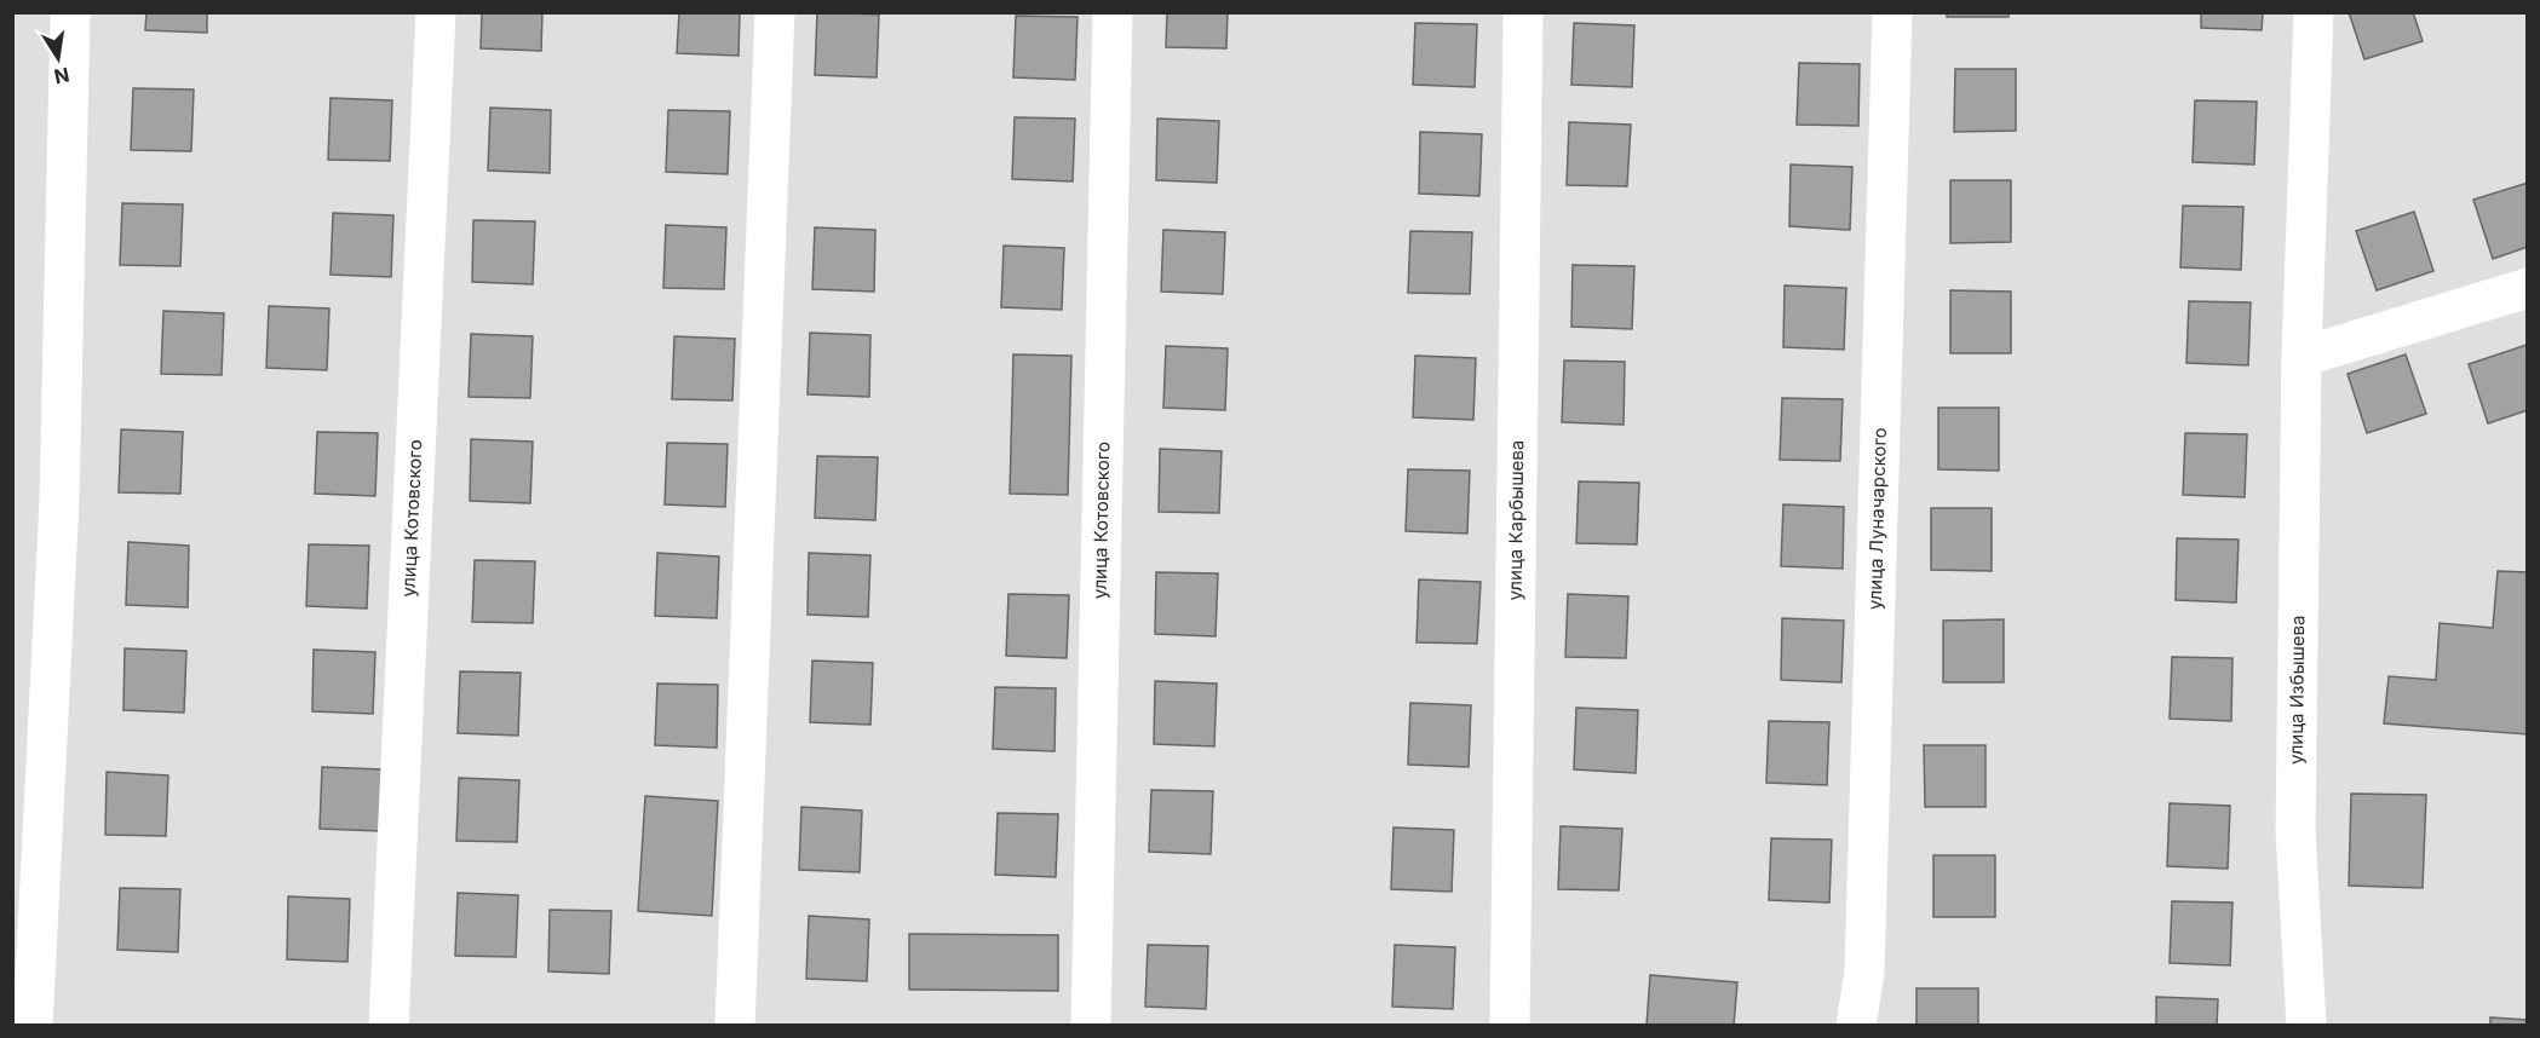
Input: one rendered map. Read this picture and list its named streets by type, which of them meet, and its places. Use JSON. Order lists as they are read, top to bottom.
{
  "streets": {
    "street": [
      "улица Котовского",
      "улица Карбышева",
      "улица Луначарского",
      "улица Избышева"
    ]
  },
  "north": "bottom"
}
